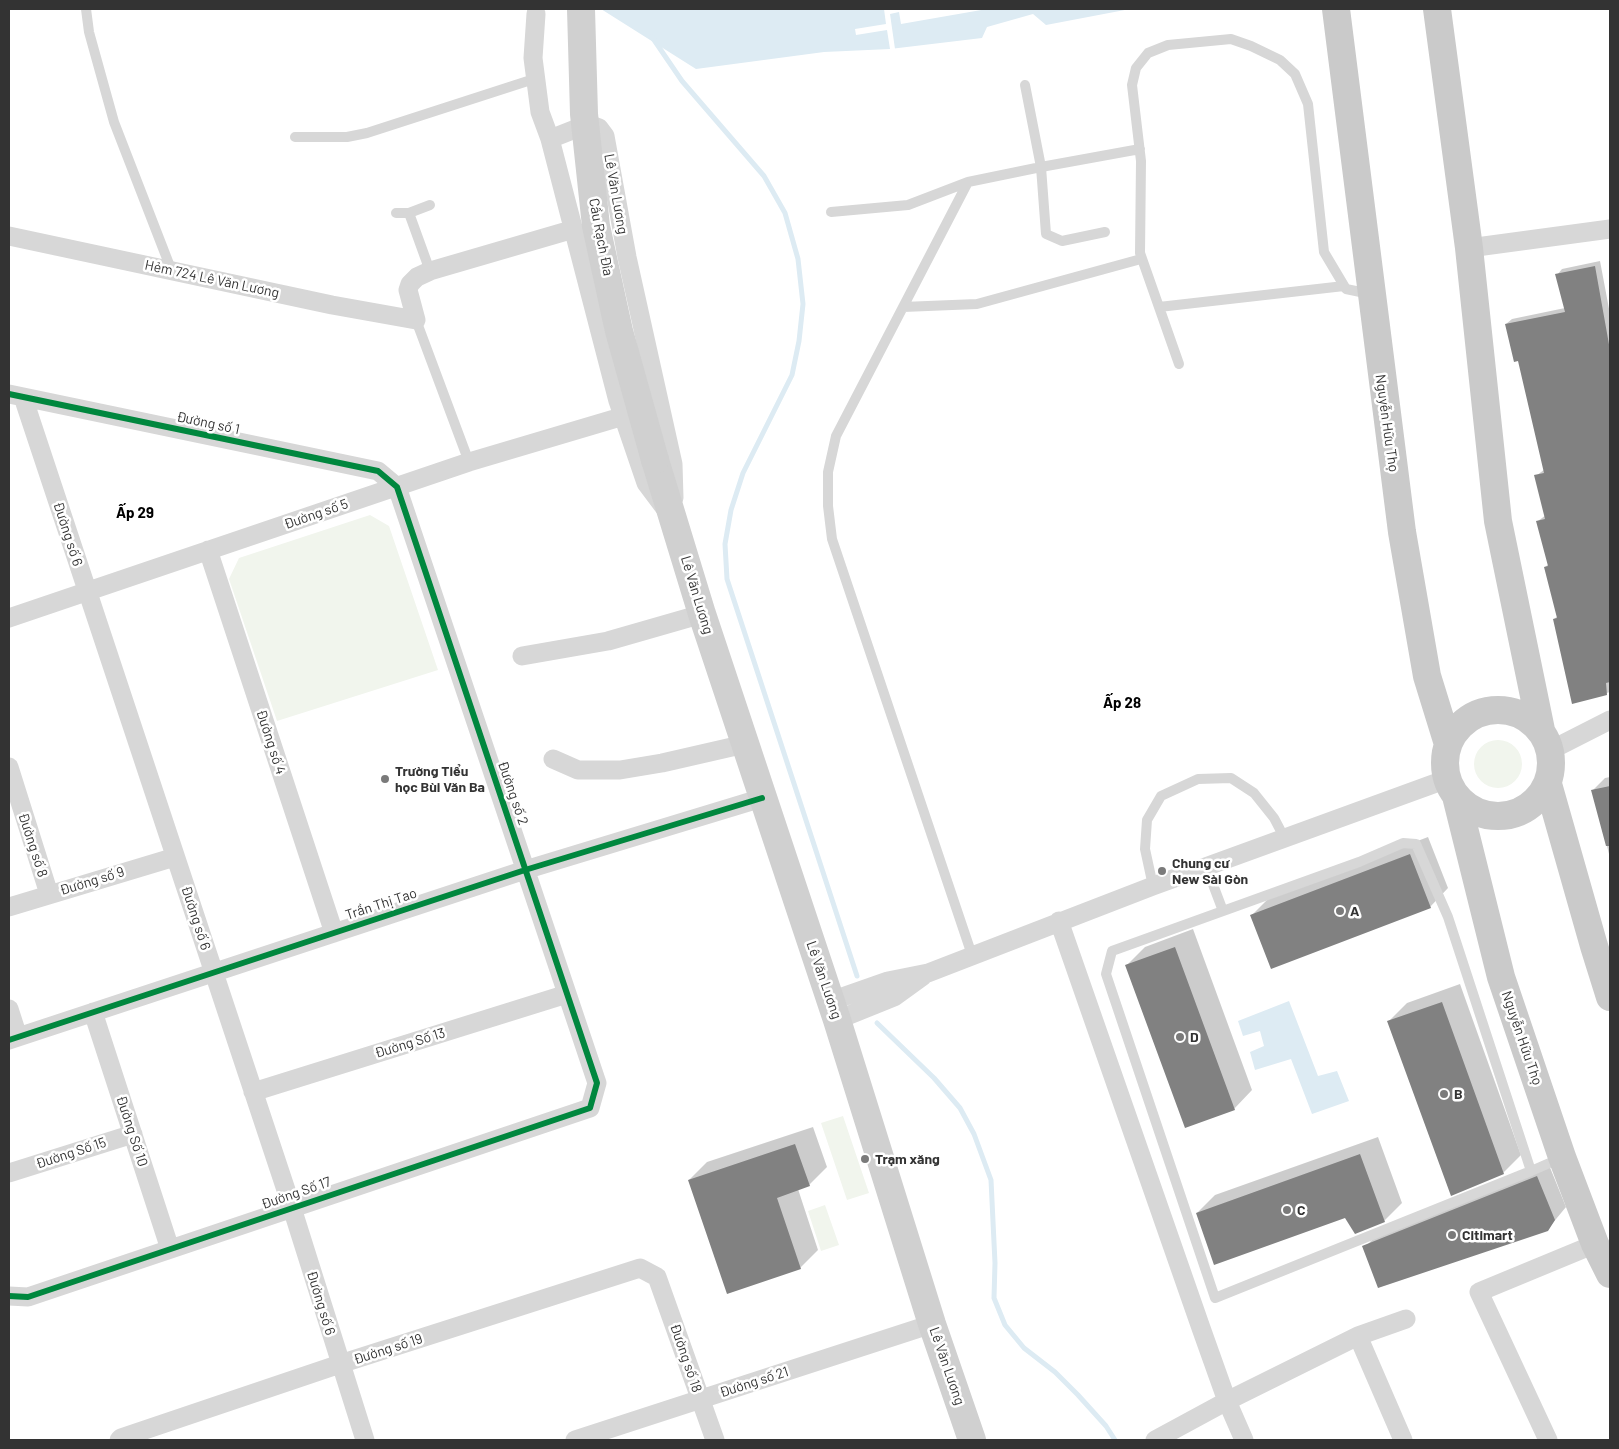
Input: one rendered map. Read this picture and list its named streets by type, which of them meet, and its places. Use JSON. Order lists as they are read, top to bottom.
{
  "streets": {
    "main road": ["Lê Văn Lương", "Cầu Rạch Đỉa", "Nguyễn Hữu Thọ"],
    "street": [
      "Hẻm 724 Lê Văn Lương",
      "Đường số 1",
      "Đường số 5",
      "Đường số 6",
      "Đường số 4",
      "Đường số 2",
      "Đường số 8",
      "Đường số 9",
      "Trần Thị Tao",
      "Đường Số 13",
      "Đường Số 10",
      "Đường Số 15",
      "Đường Số 17",
      "Đường số 19",
      "Đường số 18",
      "Đường số 21"
    ]
  },
  "crossings": [
    ["Lê Văn Lương", "Cầu Rạch Đỉa"],
    ["Lê Văn Lương", "Đường số 5"],
    ["Lê Văn Lương", "Trần Thị Tao"],
    ["Lê Văn Lương", "Đường số 21"],
    ["Đường số 1", "Đường số 5"],
    ["Đường số 1", "Đường số 6"],
    ["Đường số 1", "Đường số 2"],
    ["Đường số 5", "Đường số 6"],
    ["Đường số 5", "Đường số 4"],
    ["Đường số 5", "Đường số 2"],
    ["Đường số 6", "Đường số 9"],
    ["Đường số 6", "Trần Thị Tao"],
    ["Đường số 6", "Đường Số 13"],
    ["Đường số 6", "Đường Số 17"],
    ["Đường số 6", "Đường số 19"],
    ["Đường số 4", "Trần Thị Tao"],
    ["Đường số 2", "Trần Thị Tao"],
    ["Đường số 2", "Đường Số 13"],
    ["Đường số 2", "Đường Số 17"],
    ["Đường số 8", "Đường số 9"],
    ["Trần Thị Tao", "Đường Số 10"],
    ["Đường Số 10", "Đường Số 15"],
    ["Đường Số 10", "Đường Số 17"],
    ["Đường số 19", "Đường số 18"],
    ["Đường số 18", "Đường số 21"]
  ],
  "districts": ["Ấp 29", "Ấp 28"],
  "places": [
    "Trường Tiểu học Bùi Văn Ba",
    "Chung cư New Sài Gòn",
    "A",
    "D",
    "B",
    "Trạm xăng",
    "C",
    "Citimart"
  ]
}
